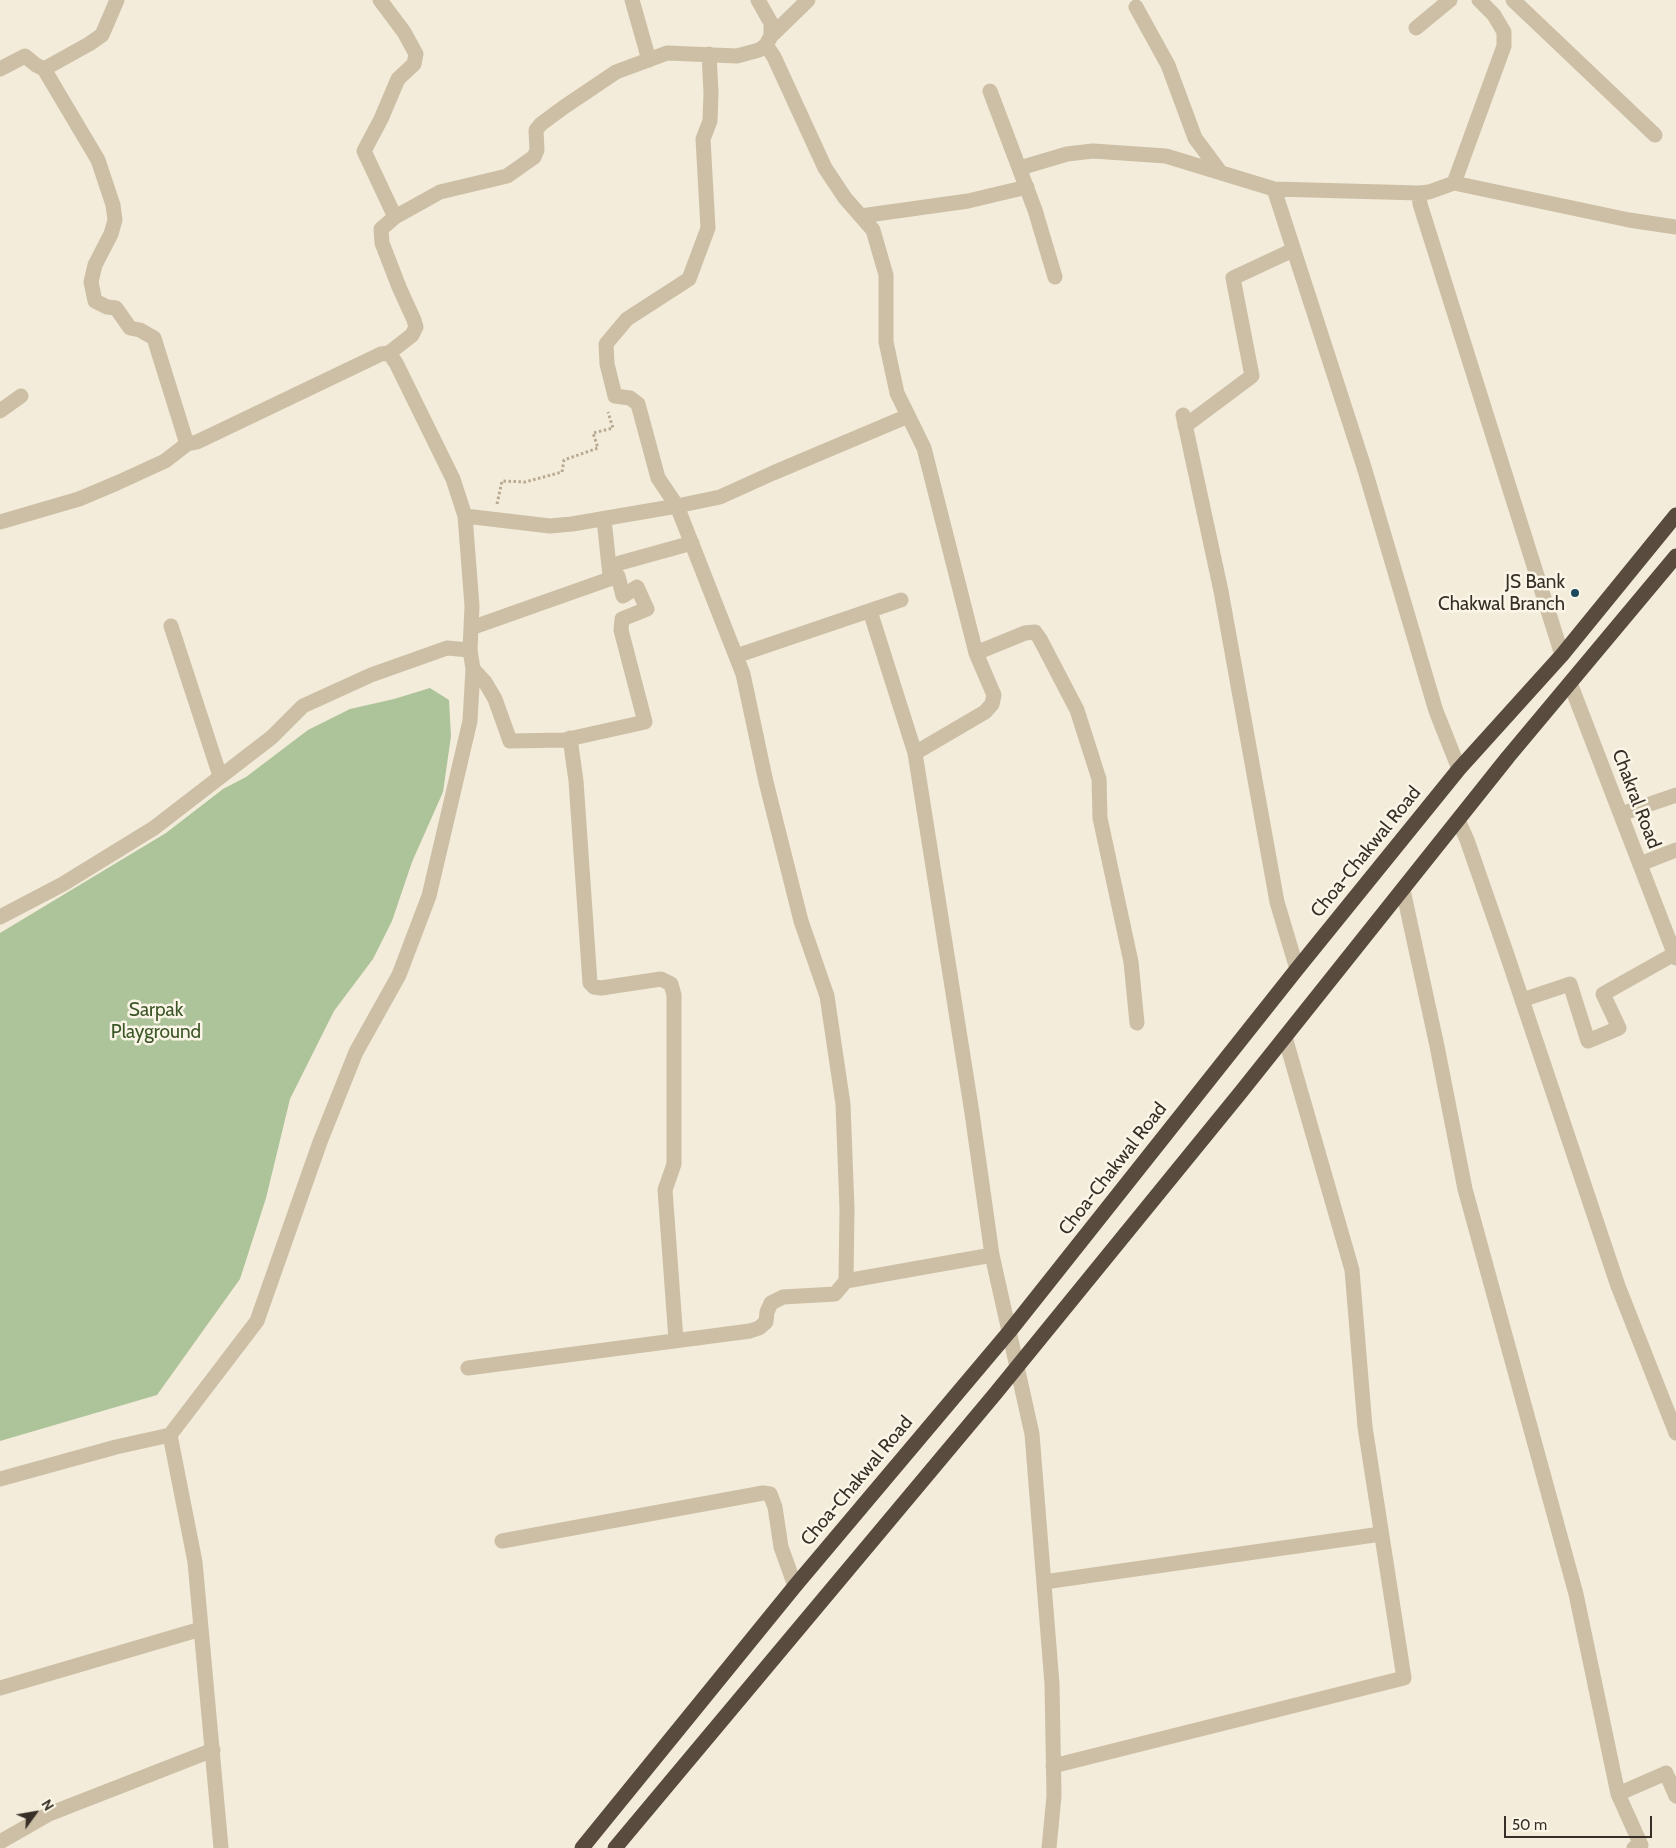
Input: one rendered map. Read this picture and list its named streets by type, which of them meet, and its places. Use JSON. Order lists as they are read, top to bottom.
{
  "streets": {
    "highway": ["Choa-Chakwal Road"],
    "street": ["Chakral Road"]
  },
  "parks": ["Sarpak Playground"],
  "places": ["JS Bank Chakwal Branch"],
  "scale_bar": "50 m",
  "north": "top right"
}
